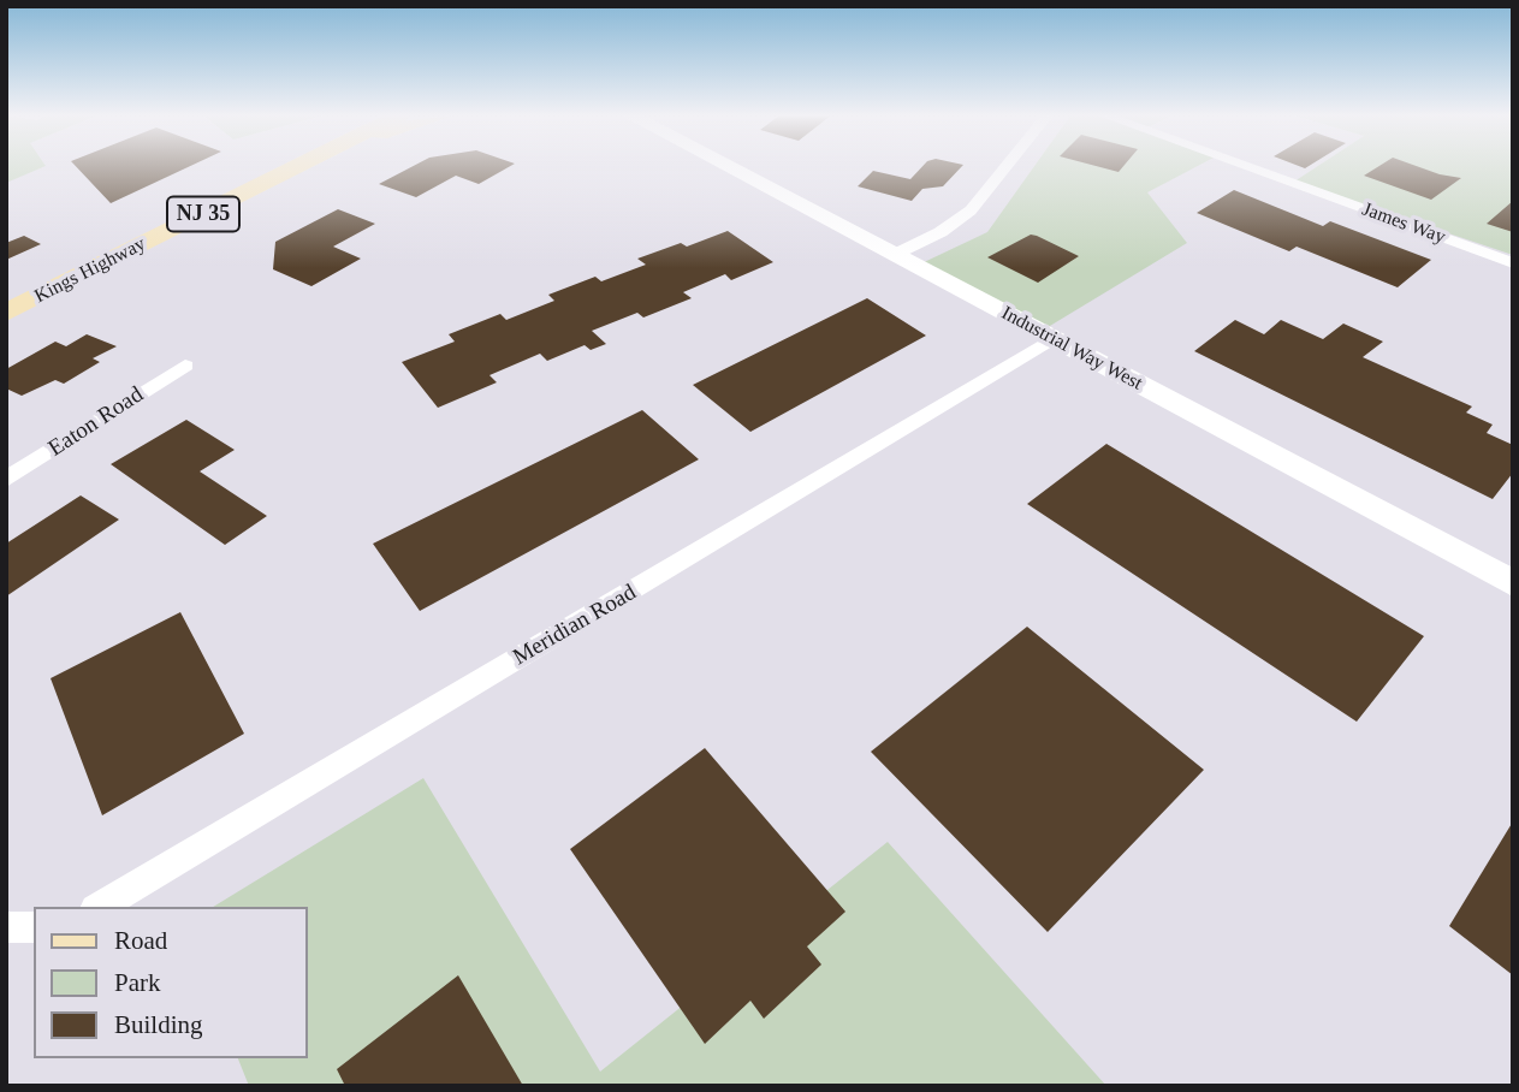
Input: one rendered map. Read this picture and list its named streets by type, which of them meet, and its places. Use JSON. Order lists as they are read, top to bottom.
{
  "streets": {
    "main road": ["NJ 35", "Kings Highway"],
    "street": [
      "James Way",
      "Industrial Way West",
      "Eaton Road",
      "Meridian Road"
    ]
  },
  "crossings": [
    ["Industrial Way West", "Meridian Road"]
  ],
  "legend": ["Road", "Park", "Building"]
}
